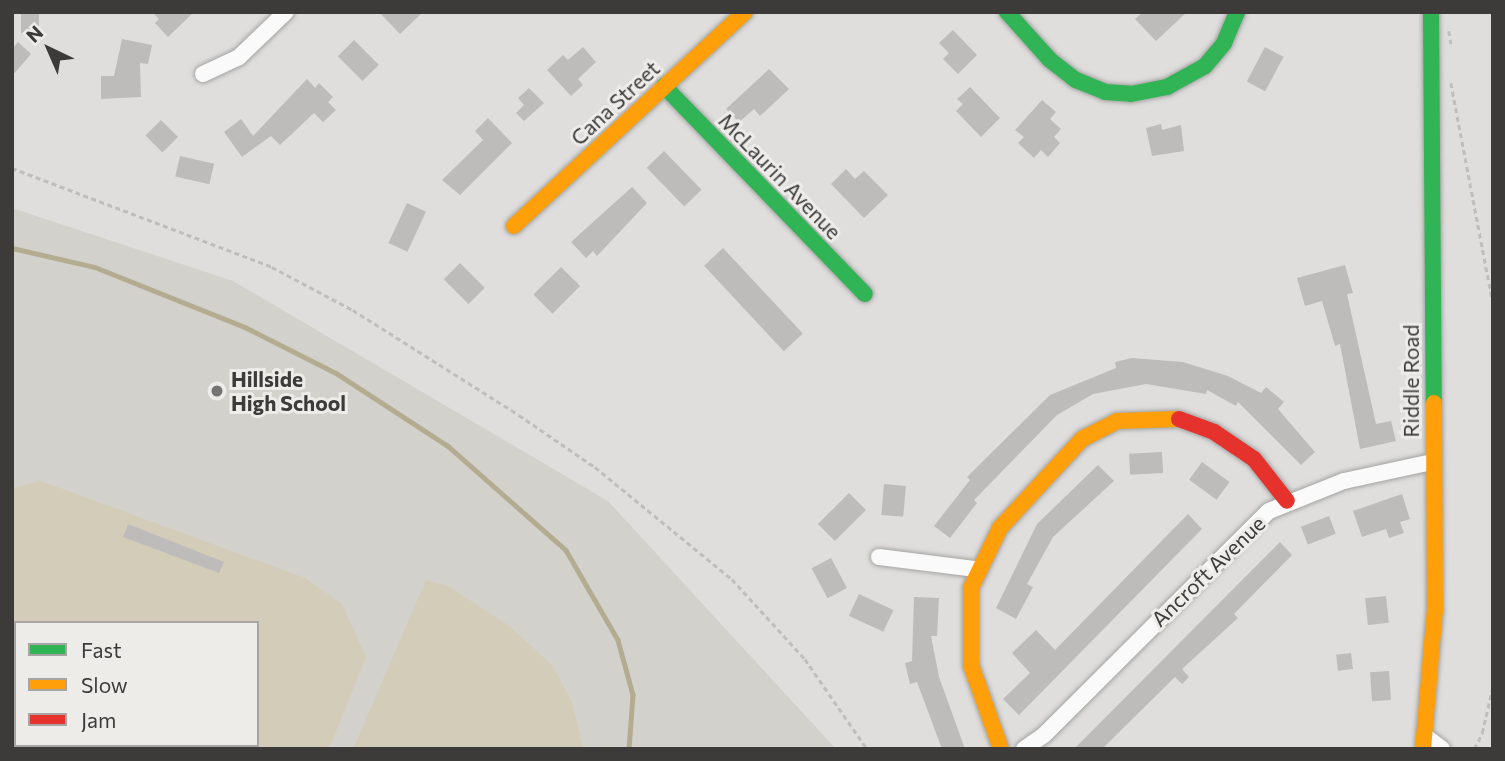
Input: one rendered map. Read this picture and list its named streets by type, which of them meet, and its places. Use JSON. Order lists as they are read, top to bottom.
{
  "streets": {
    "street": [
      "Cana Street",
      "McLaurin Avenue",
      "Riddle Road",
      "Ancroft Avenue"
    ]
  },
  "crossings": [
    ["Cana Street", "McLaurin Avenue"],
    ["Riddle Road", "Ancroft Avenue"]
  ],
  "places": ["Hillside High School"],
  "legend": ["Fast", "Slow", "Jam"],
  "north": "top left"
}
